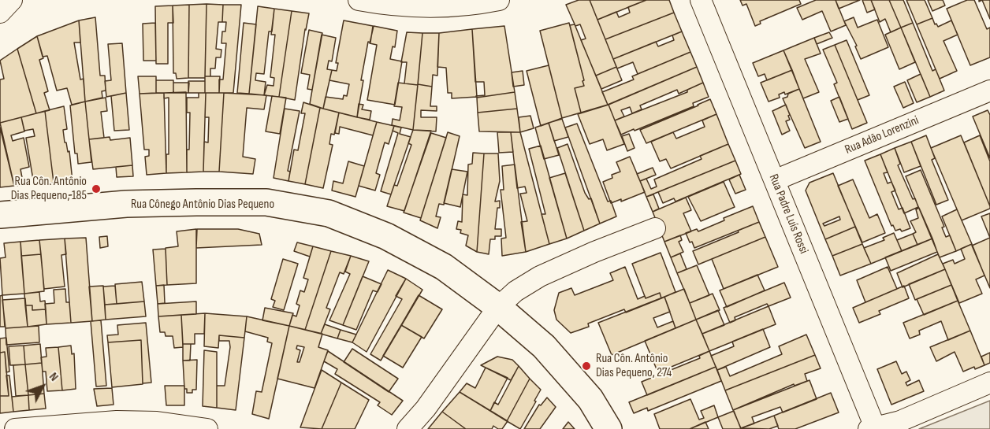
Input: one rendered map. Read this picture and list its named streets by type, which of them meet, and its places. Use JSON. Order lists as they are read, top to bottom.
{
  "streets": {
    "street": ["Rua Adão Lorenzini", "Rua Cônego Antônio Dias Pequeno", "Rua Padre Luís Rossi"]
  },
  "crossings": [
    ["Rua Adão Lorenzini", "Rua Padre Luís Rossi"]
  ],
  "places": ["Rua Côn. Antônio Dias Pequeno, 185", "Rua Côn. Antônio Dias Pequeno, 274"],
  "north": "top right"
}
